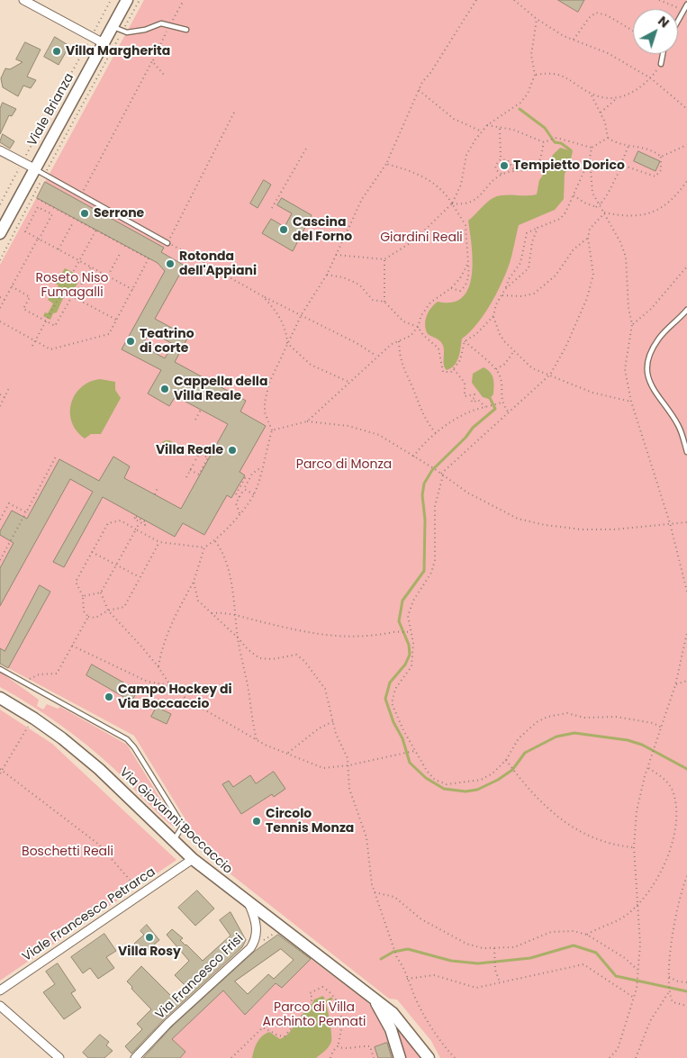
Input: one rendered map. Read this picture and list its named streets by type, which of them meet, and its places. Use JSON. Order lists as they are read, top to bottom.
{
  "streets": {
    "main road": ["Viale Brianza", "Via Giovanni Boccaccio"],
    "street": ["Viale Francesco Petrarca", "Via Francesco Frisi"]
  },
  "crossings": [
    ["Via Giovanni Boccaccio", "Viale Francesco Petrarca"],
    ["Via Giovanni Boccaccio", "Via Francesco Frisi"]
  ],
  "parks": [
    "Giardini Reali",
    "Roseto Niso Fumagalli",
    "Parco di Monza",
    "Boschetti Reali",
    "Parco di Villa Archinto Pennati"
  ],
  "places": [
    "Villa Margherita",
    "Tempietto Dorico",
    "Serrone",
    "Cascina del Forno",
    "Rotonda dell'Appiani",
    "Teatrino di corte",
    "Cappella della Villa Reale",
    "Villa Reale",
    "Campo Hockey di Via Boccaccio",
    "Circolo Tennis Monza",
    "Villa Rosy"
  ],
  "north": "top right"
}
